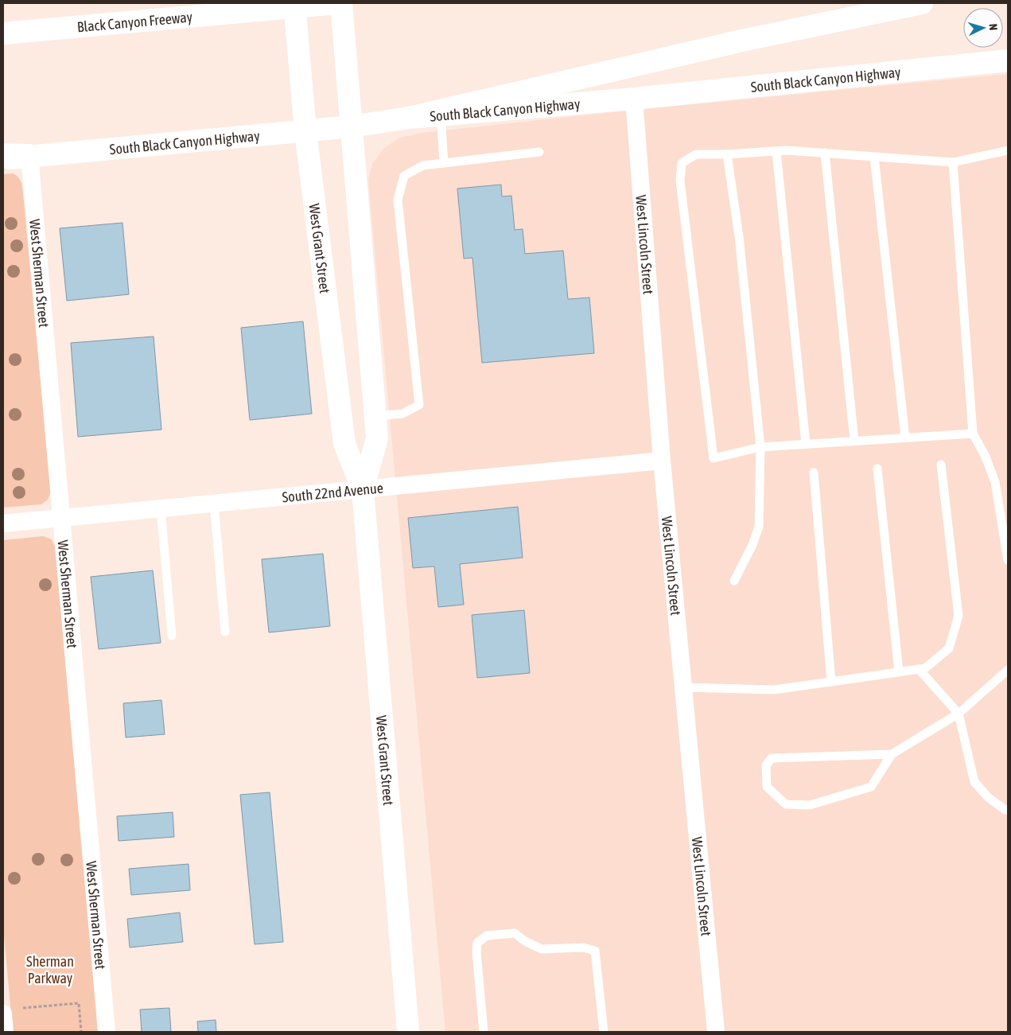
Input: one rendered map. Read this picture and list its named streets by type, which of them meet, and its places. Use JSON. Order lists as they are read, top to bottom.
{
  "streets": {
    "main road": ["Black Canyon Freeway", "South Black Canyon Highway", "West Grant Street"],
    "street": ["West Lincoln Street", "West Sherman Street", "South 22nd Avenue"]
  },
  "crossings": [
    ["South Black Canyon Highway", "West Lincoln Street"],
    ["South Black Canyon Highway", "West Grant Street"],
    ["South Black Canyon Highway", "West Sherman Street"],
    ["West Lincoln Street", "South 22nd Avenue"],
    ["West Grant Street", "South 22nd Avenue"],
    ["West Sherman Street", "South 22nd Avenue"]
  ],
  "parks": ["Sherman Parkway"],
  "north": "right"
}
